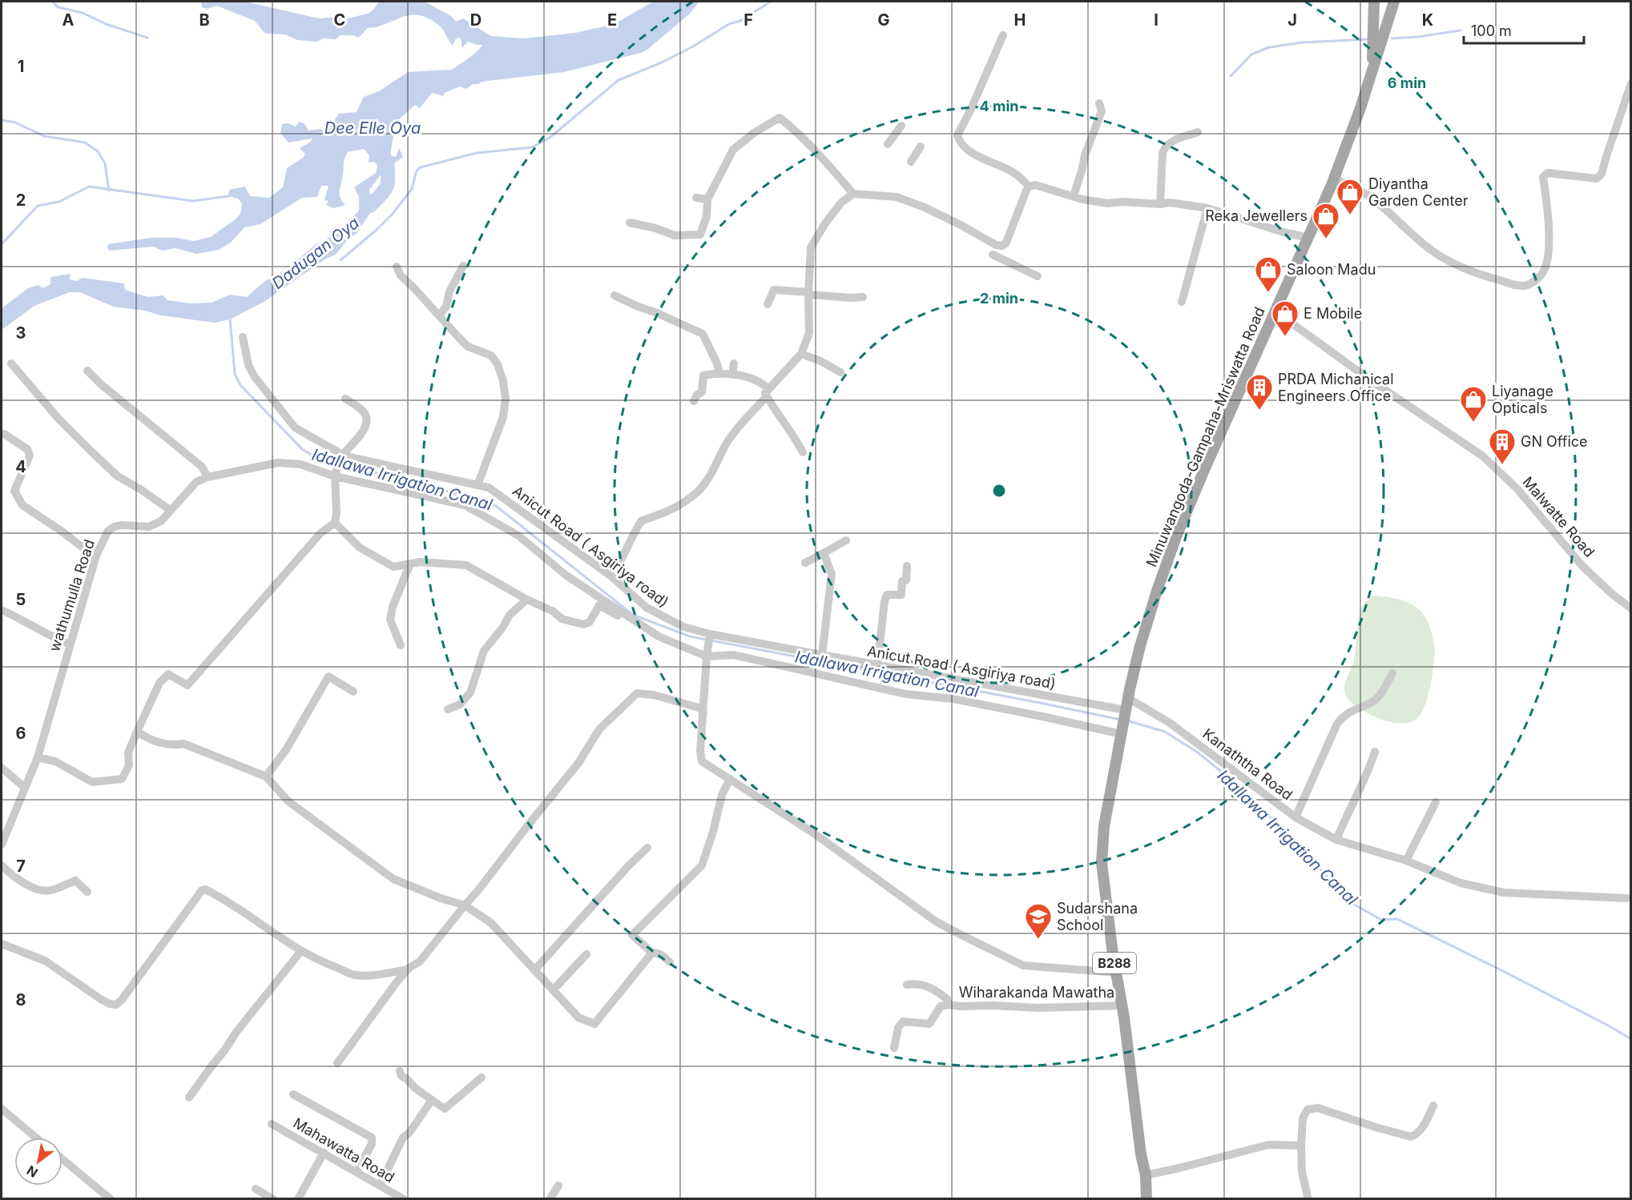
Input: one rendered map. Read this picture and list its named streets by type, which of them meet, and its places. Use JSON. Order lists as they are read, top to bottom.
{
  "streets": {
    "main road": ["Minuwangoda-Gampaha-Mriswatta Road", "B288"],
    "street": [
      "Malwatte Road",
      "Anicut Road ( Asgiriya road)",
      "wathumulla Road",
      "Kanaththa Road",
      "Wiharakanda Mawatha",
      "Mahawatta Road"
    ]
  },
  "crossings": [
    ["Minuwangoda-Gampaha-Mriswatta Road", "Malwatte Road"],
    ["Minuwangoda-Gampaha-Mriswatta Road", "Anicut Road ( Asgiriya road)"],
    ["Minuwangoda-Gampaha-Mriswatta Road", "Kanaththa Road"],
    ["Minuwangoda-Gampaha-Mriswatta Road", "B288"],
    ["Minuwangoda-Gampaha-Mriswatta Road", "Wiharakanda Mawatha"]
  ],
  "water": ["Dee Elle Oya", "Dadugan Oya", "Idallawa Irrigation Canal"],
  "places": {
    "shop": [
      "Diyantha Garden Center",
      "Reka Jewellers",
      "Saloon Madu",
      "E Mobile",
      "Liyanage Opticals"
    ],
    "building": ["PRDA Michanical Engineers Office", "GN Office"],
    "school or university": ["Sudarshana School"]
  },
  "scale_bar": "100 m",
  "north": "bottom left",
  "grid": {
    "columns": [
      "A",
      "B",
      "C",
      "D",
      "E",
      "F",
      "G",
      "H",
      "I",
      "J",
      "K"
    ],
    "rows": [
      "1",
      "2",
      "3",
      "4",
      "5",
      "6",
      "7",
      "8"
    ]
  },
  "rings": ["6 min", "4 min", "2 min"]
}
